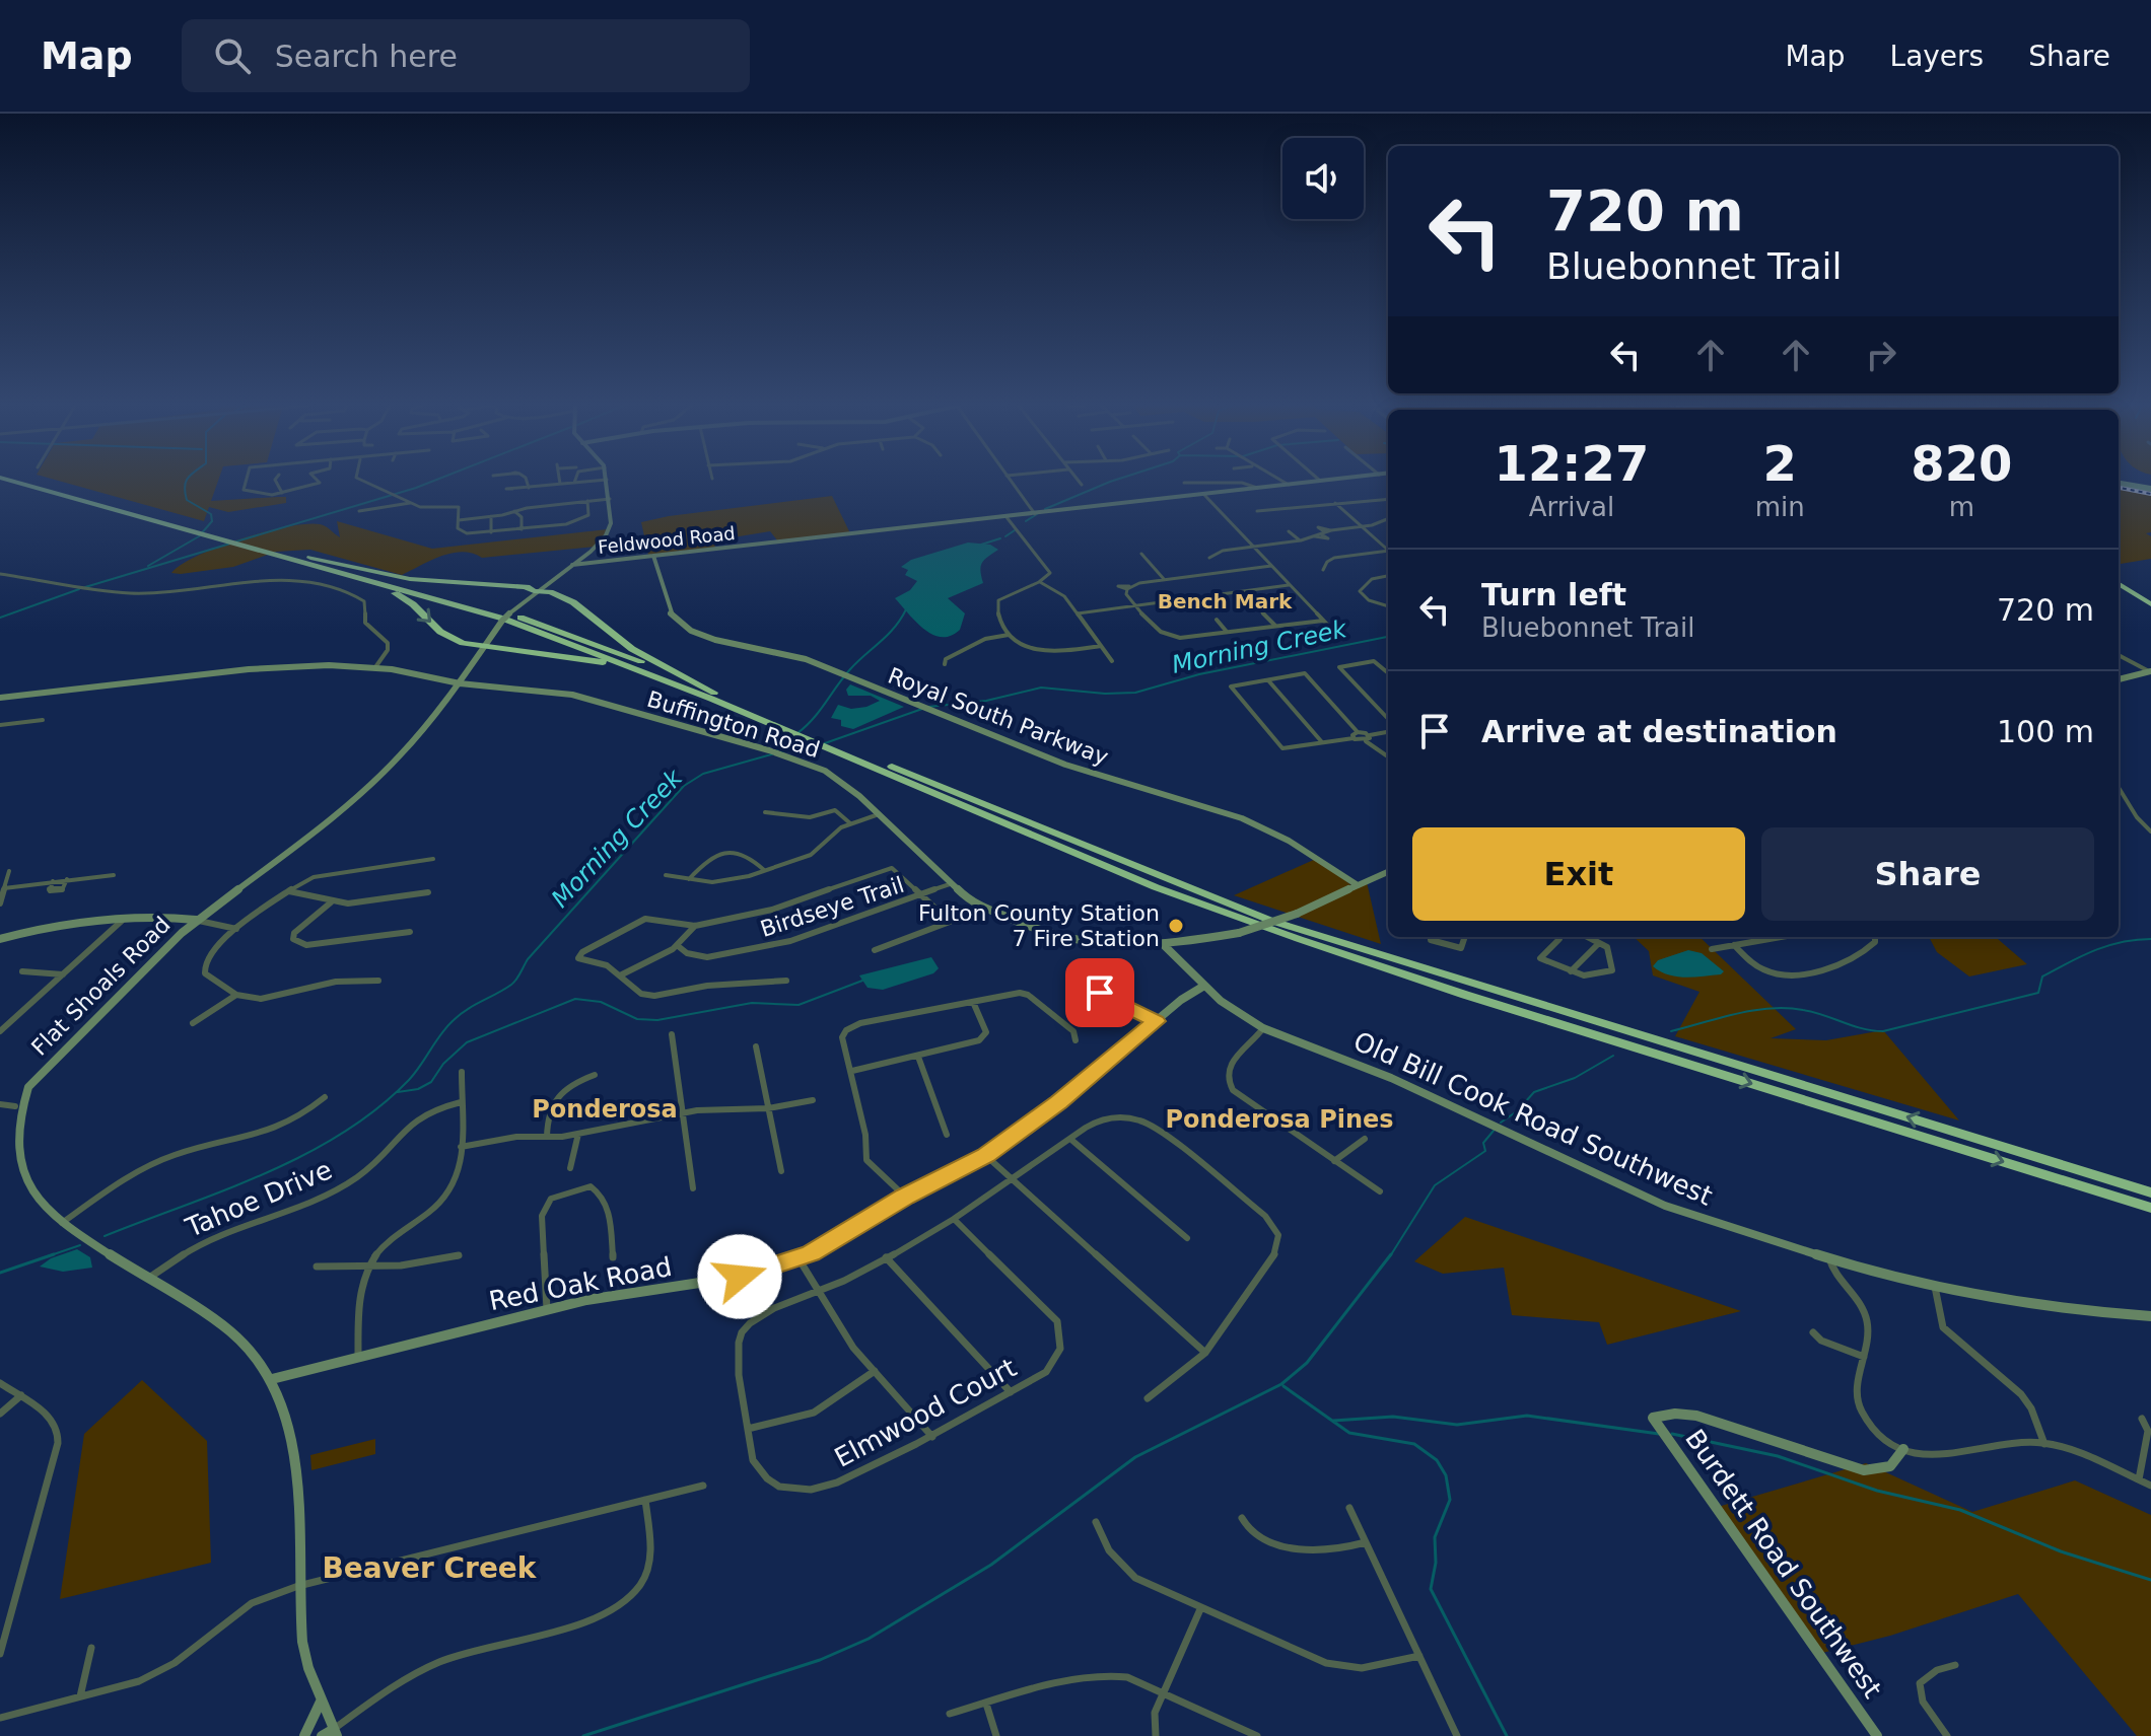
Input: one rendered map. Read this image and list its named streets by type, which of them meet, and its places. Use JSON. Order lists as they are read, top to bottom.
{
  "streets": {
    "street": [
      "Feldwood Road",
      "Royal South Parkway",
      "Buffington Road",
      "Birdseye Trail",
      "Flat Shoals Road",
      "Old Bill Cook Road Southwest",
      "Tahoe Drive",
      "Red Oak Road",
      "Elmwood Court",
      "Burdett Road Southwest"
    ]
  },
  "crossings": [
    ["Feldwood Road", "Royal South Parkway"],
    ["Royal South Parkway", "Buffington Road"],
    ["Buffington Road", "Birdseye Trail"],
    ["Buffington Road", "Flat Shoals Road"],
    ["Buffington Road", "Old Bill Cook Road Southwest"],
    ["Old Bill Cook Road Southwest", "Red Oak Road"]
  ],
  "districts": [
    "Bench Mark",
    "Ponderosa",
    "Ponderosa Pines",
    "Beaver Creek"
  ],
  "water": ["Morning Creek"],
  "places": ["Fulton County Station 7 Fire Station"],
  "page": {
    "header": "Map",
    "search": "Search here",
    "nav": ["Map", "Layers", "Share"],
    "turn": ["720 m", "Bluebonnet Trail"],
    "eta": [
      "12:27",
      "Arrival",
      "2",
      "min",
      "820",
      "m"
    ],
    "list": [
      {
        "name": "Turn left",
        "note": "Bluebonnet Trail",
        "value": "720 m"
      },
      {
        "name": "Arrive at destination",
        "value": "100 m"
      }
    ],
    "buttons": ["Exit", "Share"]
  }
}
